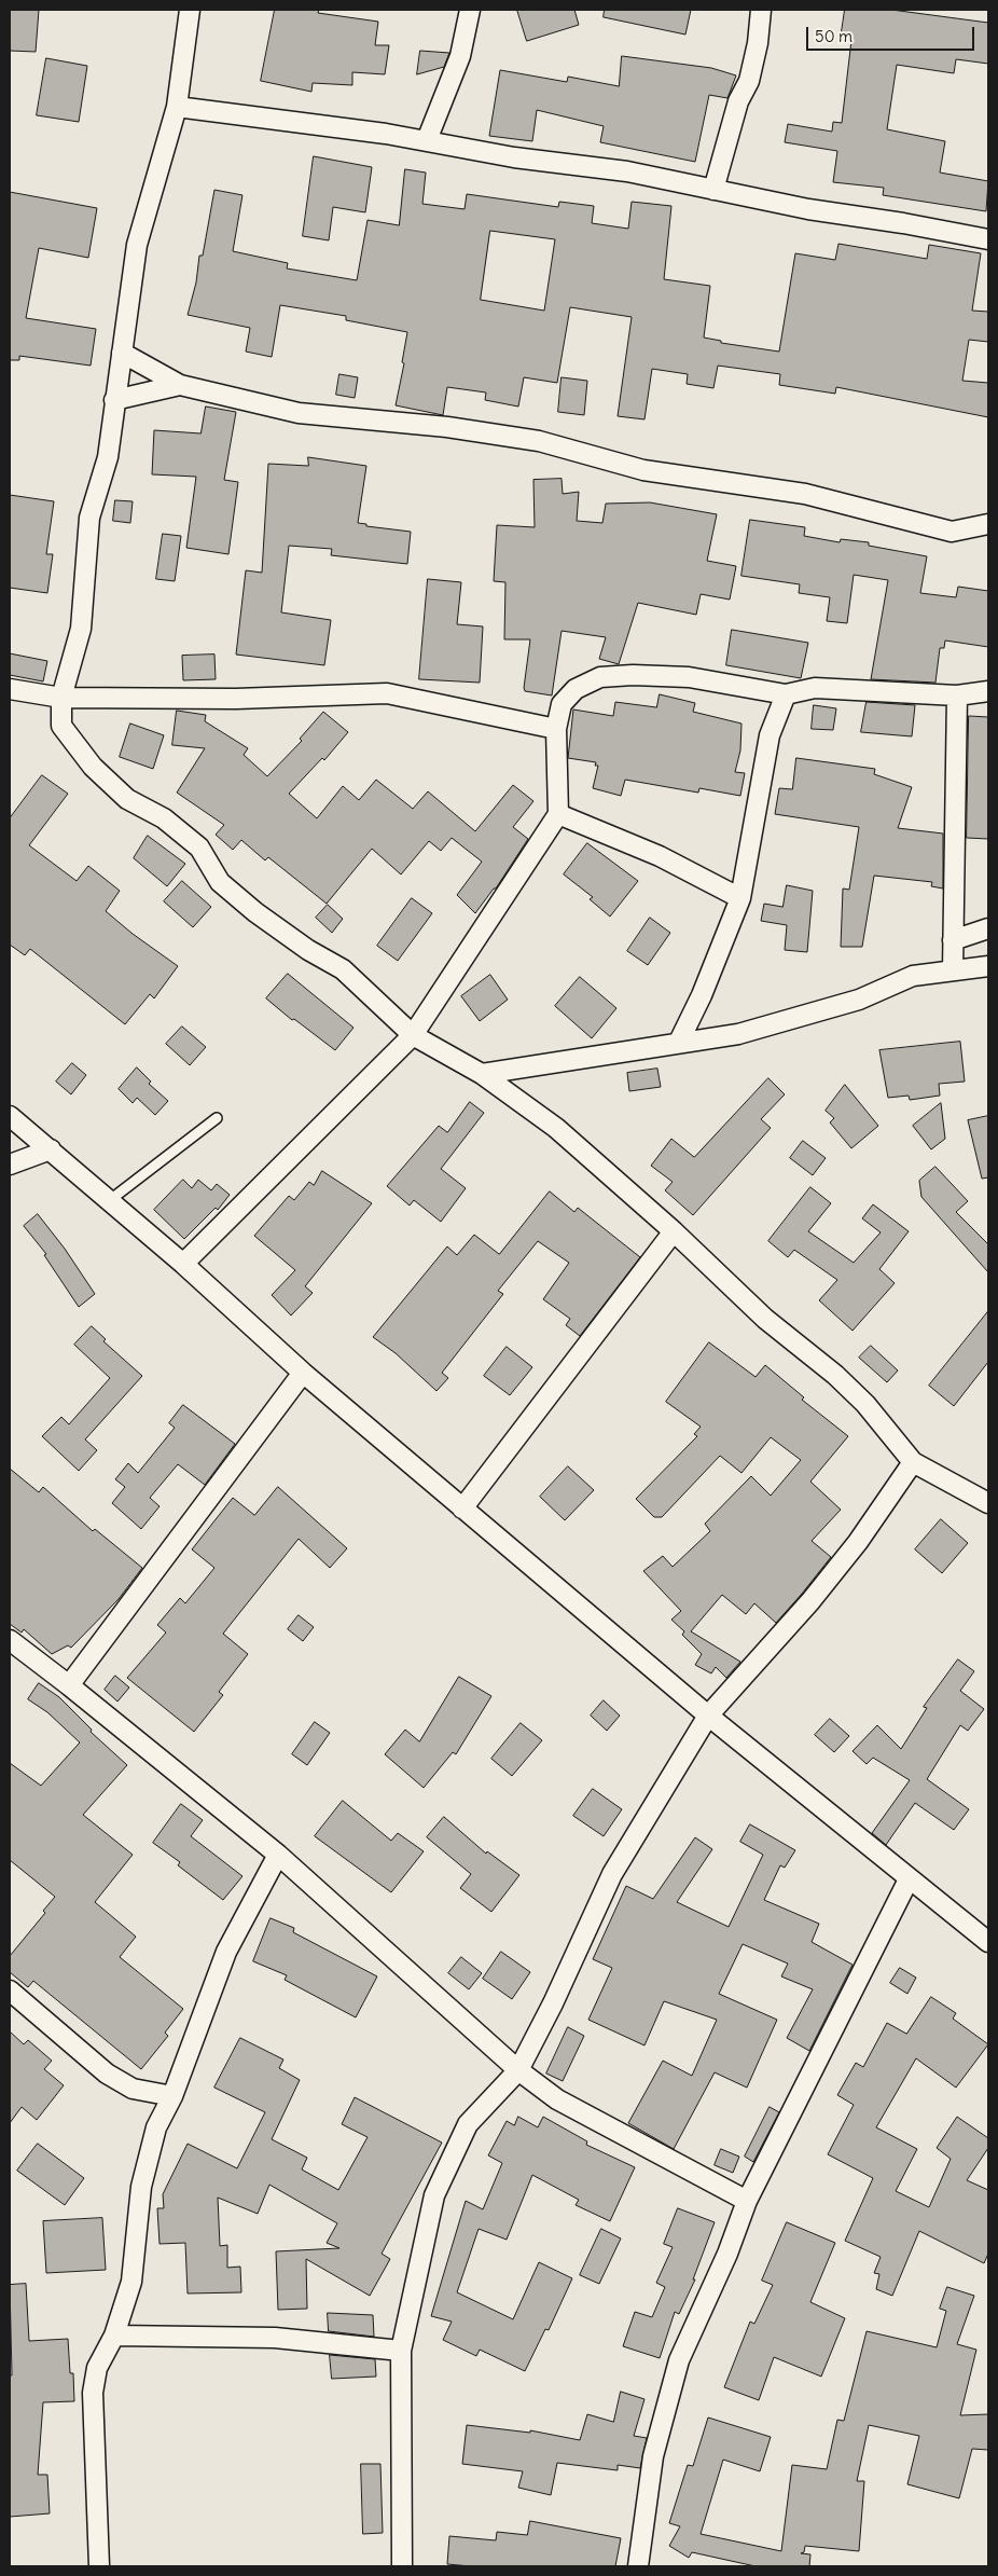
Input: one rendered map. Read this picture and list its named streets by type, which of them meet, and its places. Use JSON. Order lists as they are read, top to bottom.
{
  "scale_bar": "50 m"
}
